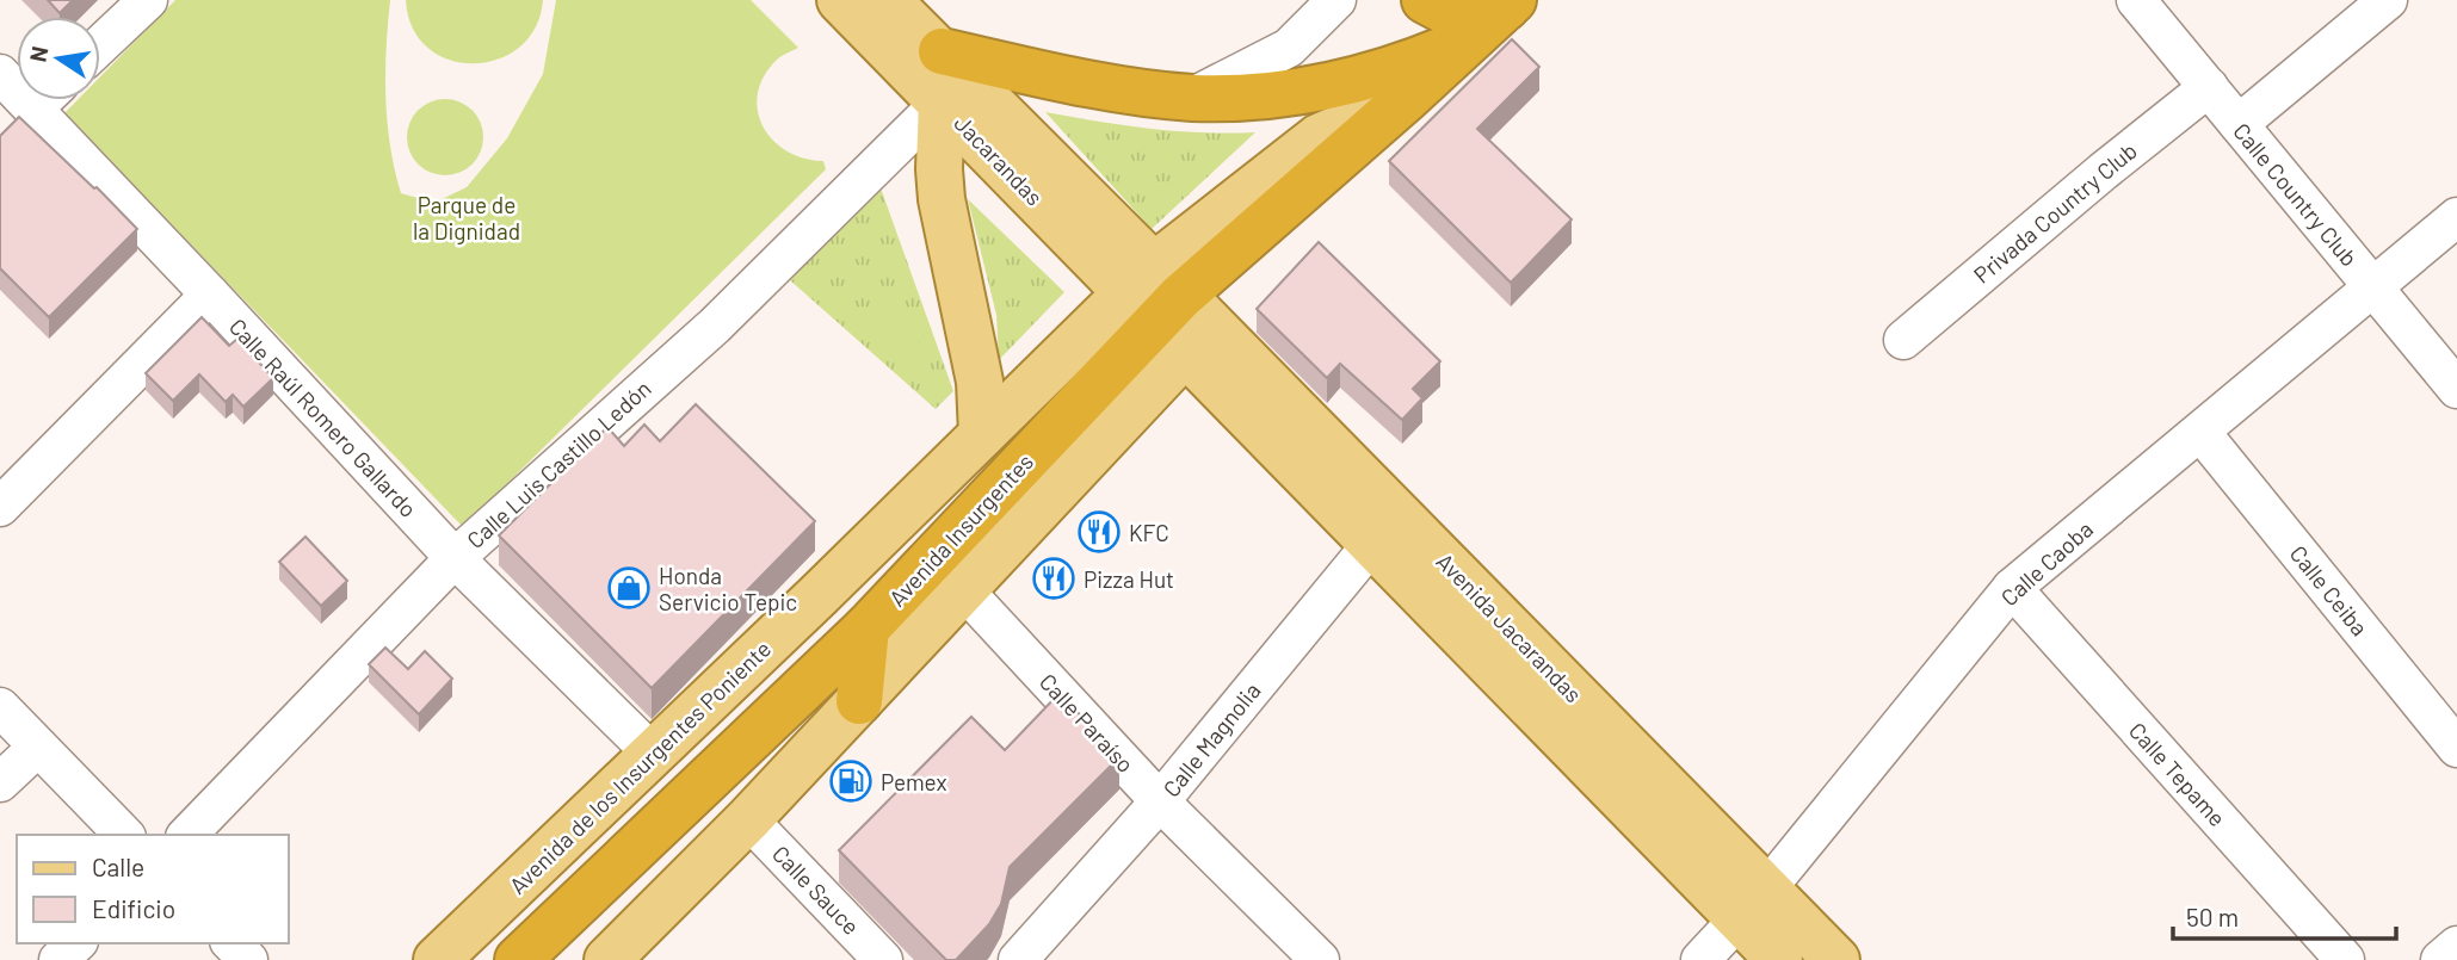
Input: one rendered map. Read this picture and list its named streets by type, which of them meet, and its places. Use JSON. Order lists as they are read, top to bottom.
{
  "streets": {
    "highway": ["Avenida Insurgentes"],
    "main road": ["Jacarandas", "Avenida Jacarandas", "Avenida de los Insurgentes Poniente"],
    "street": [
      "Calle Country Club",
      "Privada Country Club",
      "Calle Raúl Romero Gallardo",
      "Calle Luis Castillo Ledón",
      "Calle Caoba",
      "Calle Ceiba",
      "Calle Paraíso",
      "Calle Magnolia",
      "Calle Tepame",
      "Calle Sauce"
    ]
  },
  "crossings": [
    ["Jacarandas", "Calle Luis Castillo Ledón"],
    ["Jacarandas", "Avenida Insurgentes"],
    ["Jacarandas", "Avenida Jacarandas"],
    ["Jacarandas", "Avenida de los Insurgentes Poniente"],
    ["Calle Country Club", "Privada Country Club"],
    ["Calle Country Club", "Calle Caoba"],
    ["Calle Raúl Romero Gallardo", "Calle Luis Castillo Ledón"],
    ["Calle Raúl Romero Gallardo", "Avenida de los Insurgentes Poniente"],
    ["Avenida Insurgentes", "Avenida Jacarandas"],
    ["Avenida Insurgentes", "Avenida de los Insurgentes Poniente"],
    ["Calle Caoba", "Calle Ceiba"],
    ["Calle Caoba", "Avenida Jacarandas"],
    ["Calle Caoba", "Calle Tepame"],
    ["Avenida Jacarandas", "Calle Magnolia"],
    ["Avenida Jacarandas", "Avenida de los Insurgentes Poniente"],
    ["Calle Paraíso", "Calle Magnolia"]
  ],
  "parks": ["Parque de la Dignidad"],
  "places": {
    "restaurant": ["KFC", "Pizza Hut"],
    "shop": ["Honda Servicio Tepic"],
    "fuel station": ["Pemex"]
  },
  "legend": ["Calle", "Edificio"],
  "scale_bar": "50 m",
  "north": "left"
}
